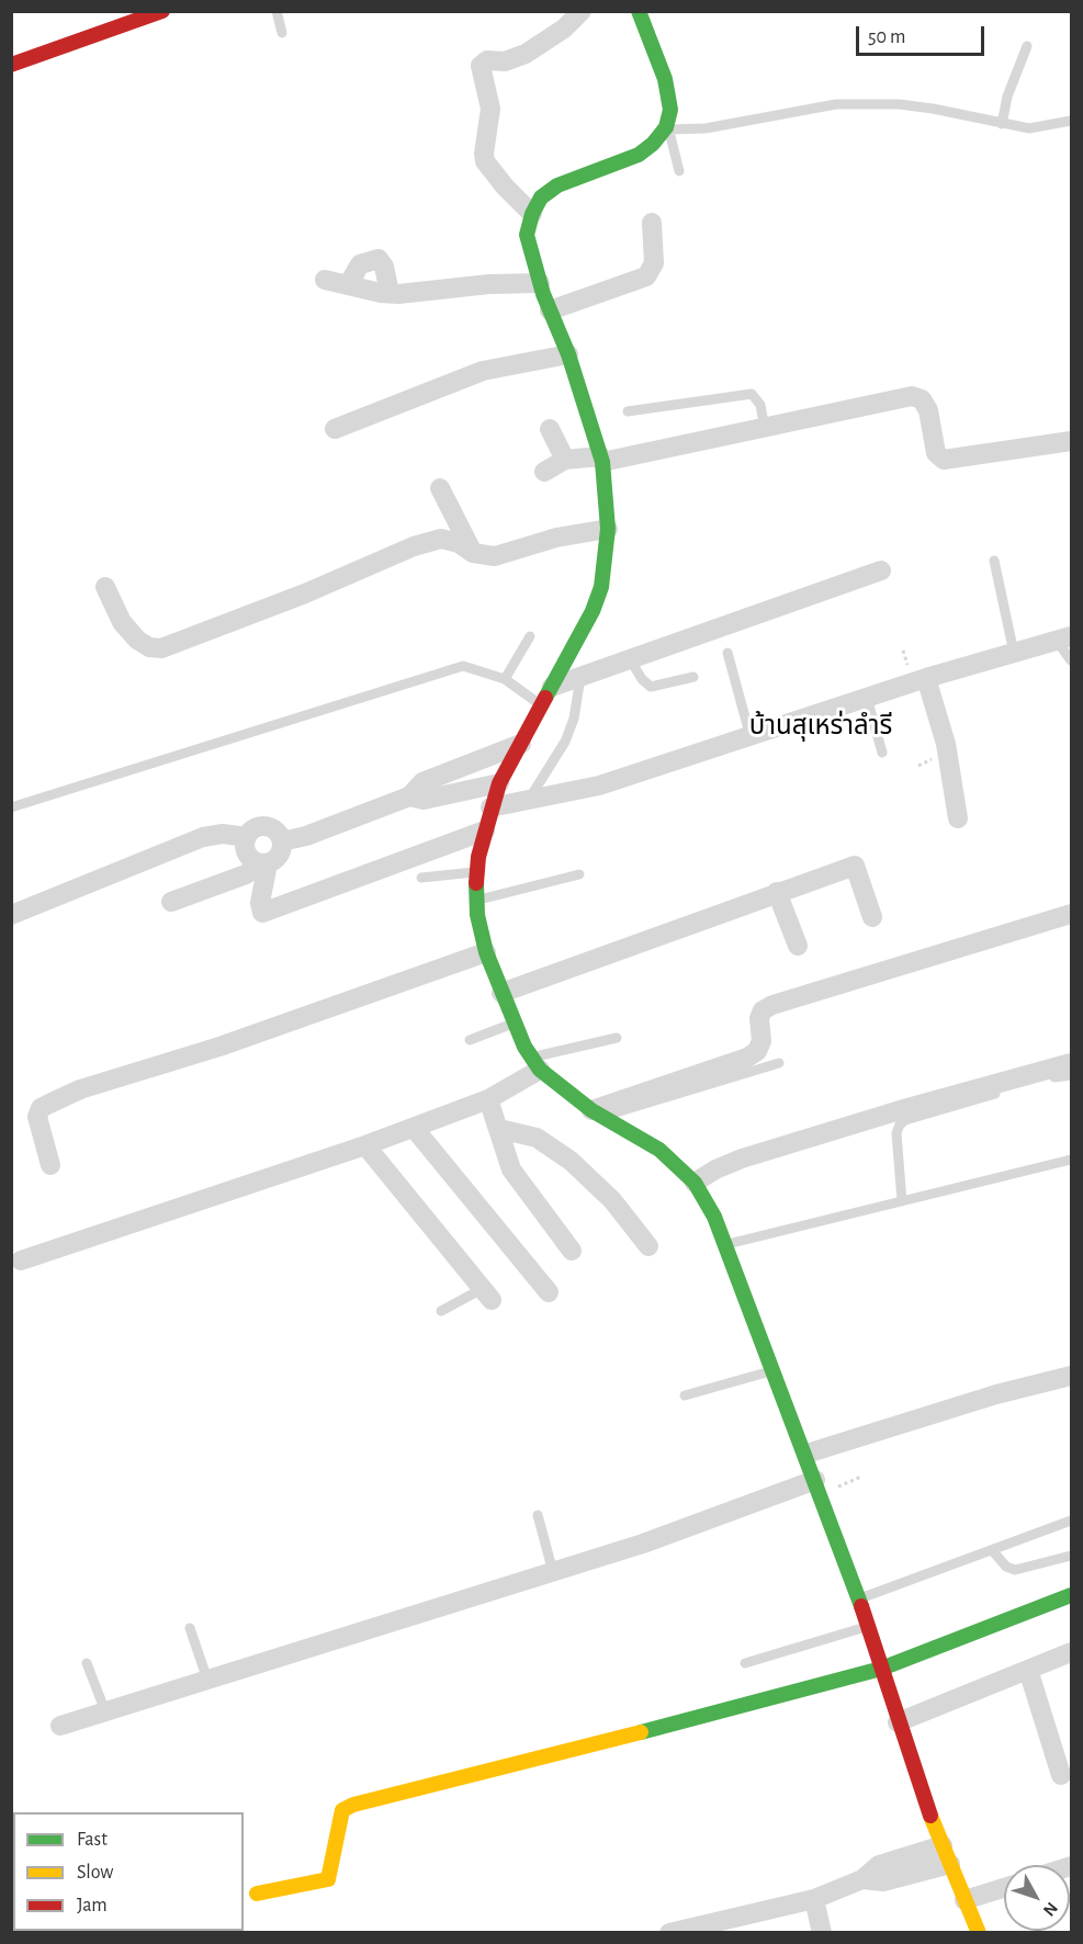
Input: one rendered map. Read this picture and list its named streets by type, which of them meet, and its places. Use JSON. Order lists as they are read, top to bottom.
{
  "districts": ["บ้านสุเหร่าลำรี"],
  "legend": ["Fast", "Slow", "Jam"],
  "scale_bar": "50 m",
  "north": "bottom right"
}
